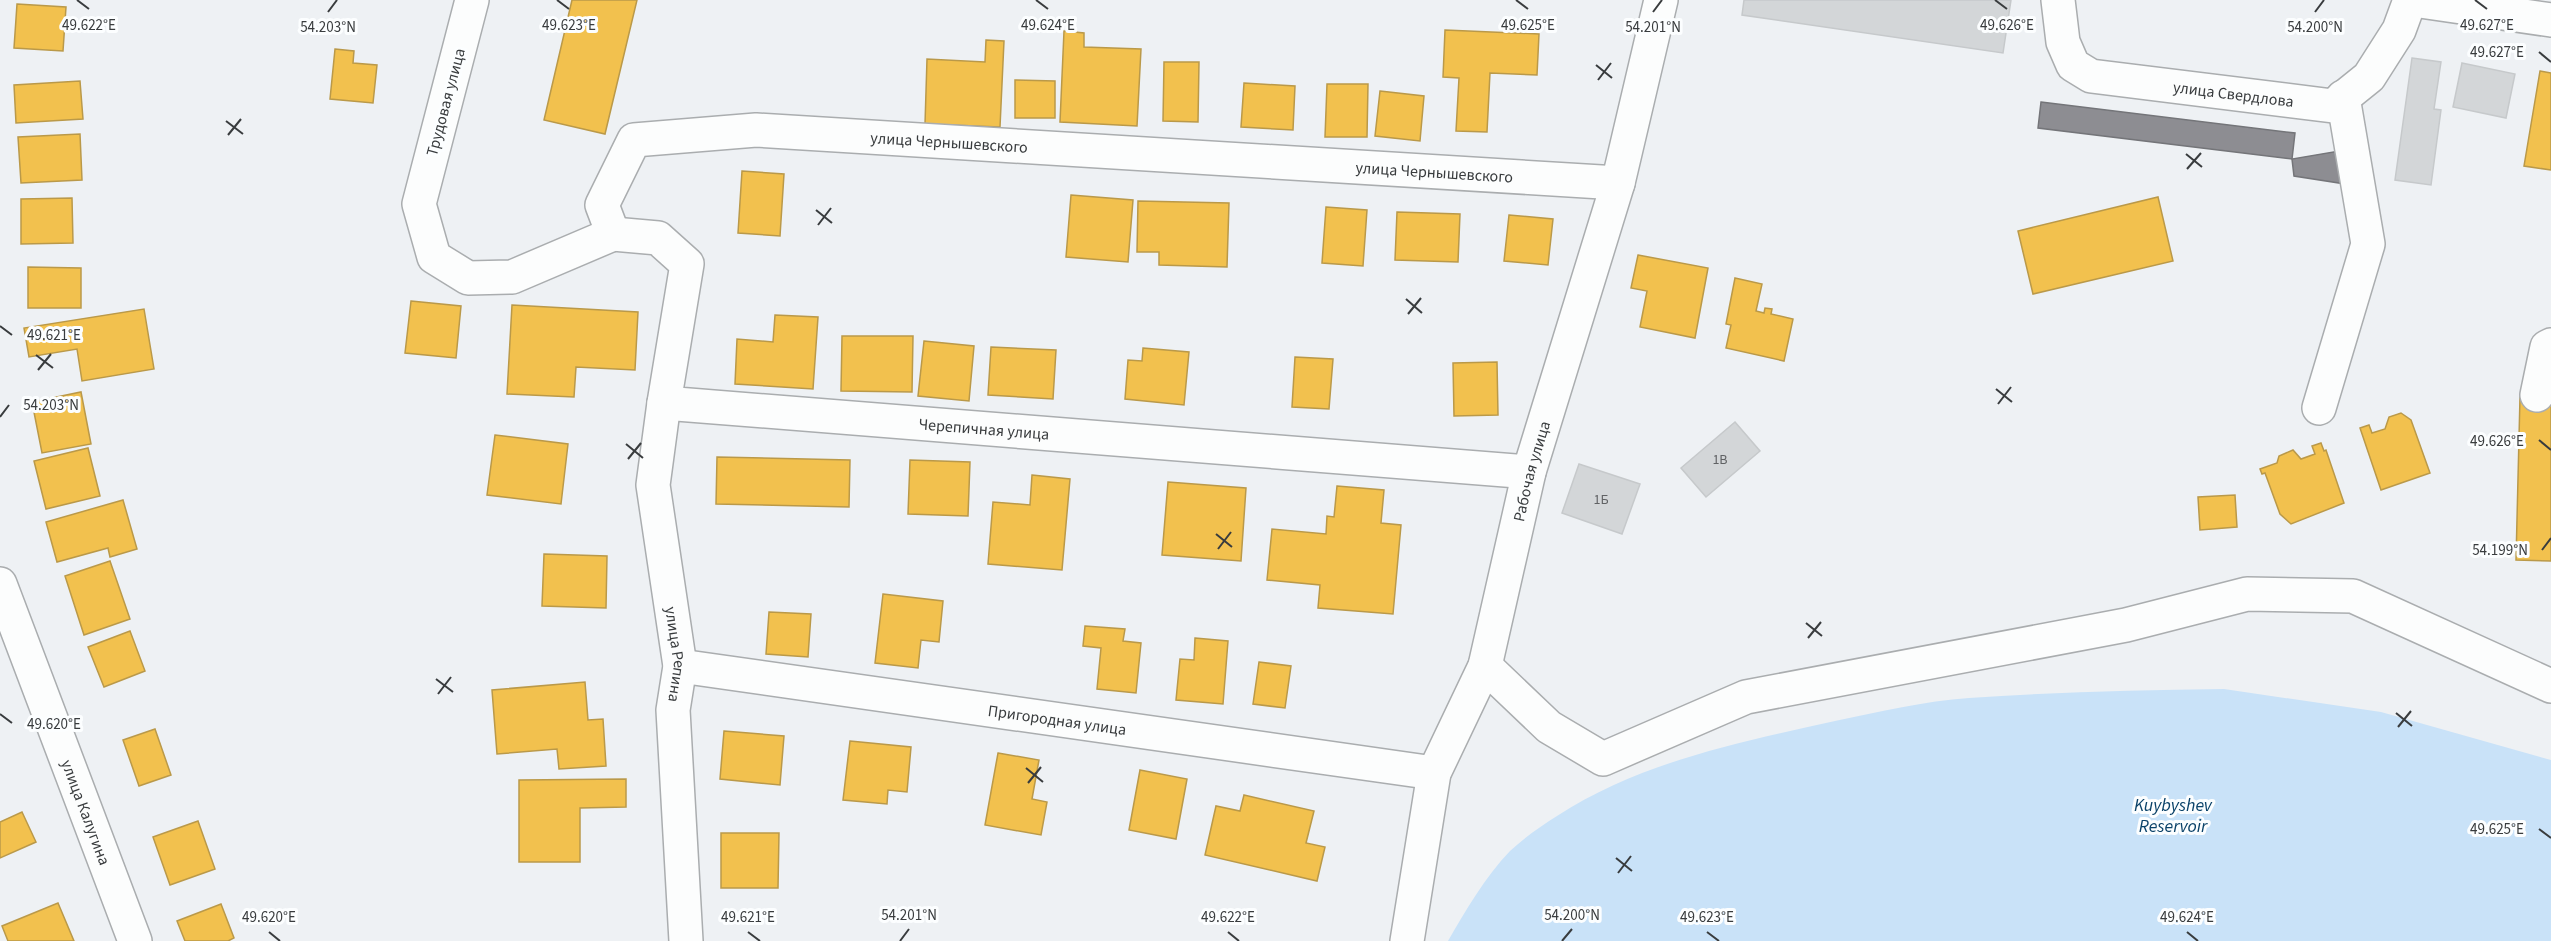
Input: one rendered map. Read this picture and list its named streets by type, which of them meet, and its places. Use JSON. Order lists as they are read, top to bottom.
{
  "streets": {
    "street": [
      "улица Свердлова",
      "Трудовая улица",
      "улица Чернышевского",
      "Черепичная улица",
      "Рабочая улица",
      "улица Репина",
      "Пригородная улица",
      "улица Калугина"
    ]
  },
  "crossings": [
    ["Трудовая улица", "улица Чернышевского"],
    ["улица Чернышевского", "Рабочая улица"],
    ["Черепичная улица", "Рабочая улица"],
    ["Черепичная улица", "улица Репина"],
    ["Рабочая улица", "Пригородная улица"],
    ["улица Репина", "Пригородная улица"]
  ],
  "water": ["Kuybyshev Reservoir"],
  "house_numbers": ["1В", "1Б"],
  "coordinates": [
    "49.622°E",
    "49.623°E",
    "49.624°E",
    "49.625°E",
    "49.626°E",
    "49.627°E",
    "54.203°N",
    "54.201°N",
    "54.200°N",
    "49.621°E",
    "54.199°N",
    "49.620°E"
  ]
}
